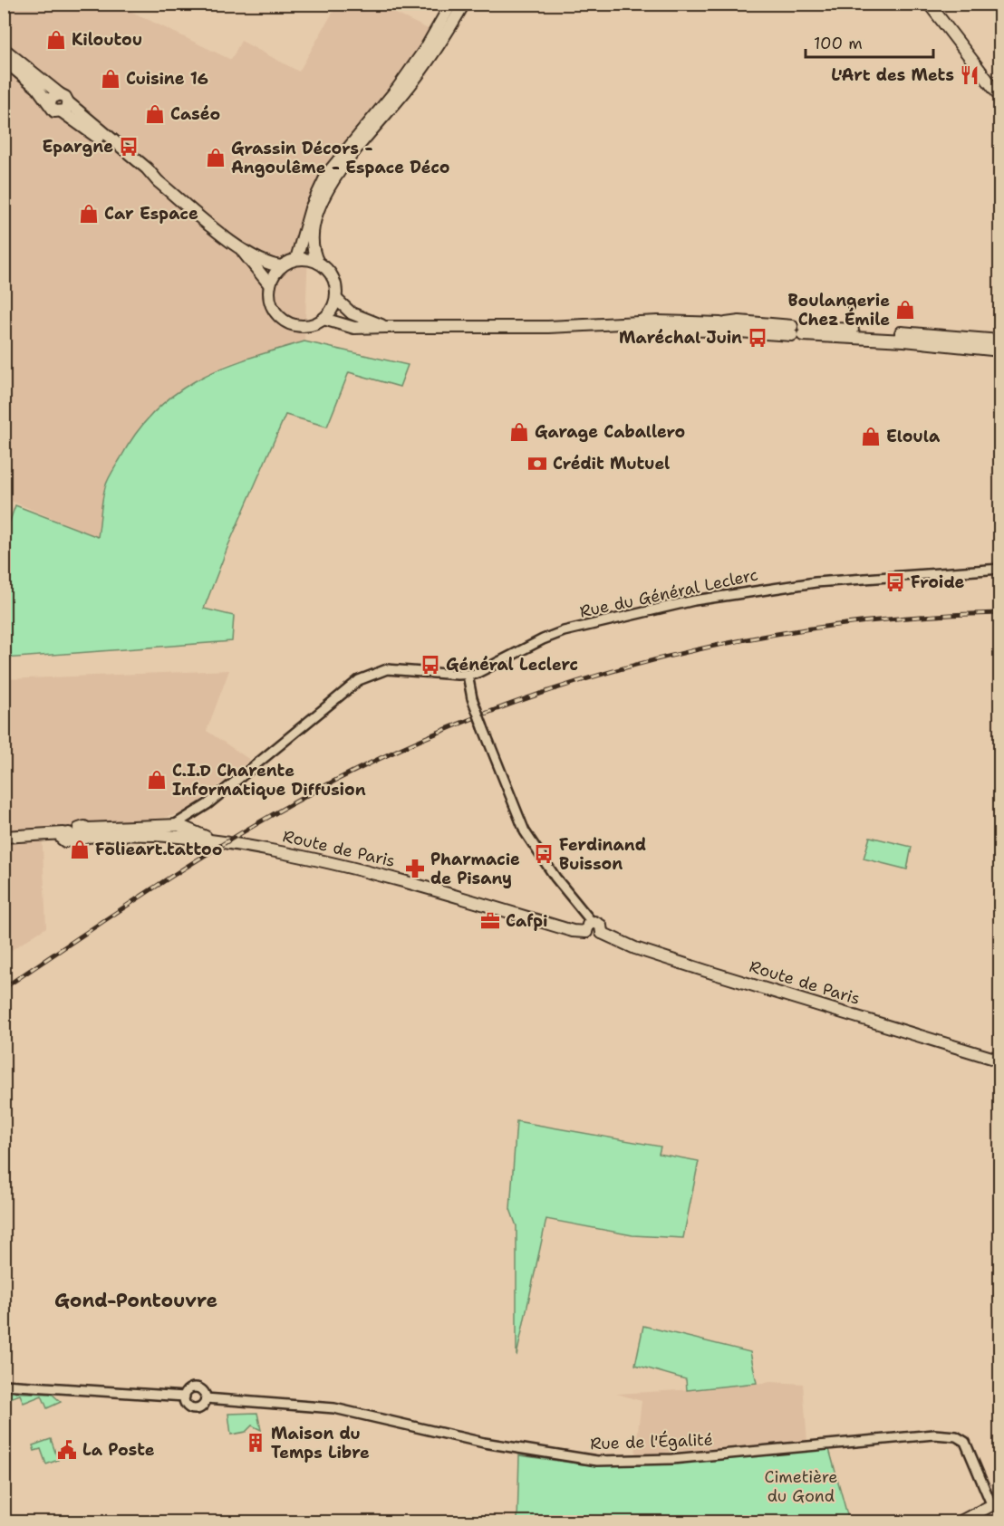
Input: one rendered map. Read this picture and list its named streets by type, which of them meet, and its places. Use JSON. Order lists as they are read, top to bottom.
{
  "streets": {
    "main road": ["Route de Paris"],
    "street": ["Rue du Général Leclerc", "Rue de l'Égalité"]
  },
  "crossings": [
    ["Rue du Général Leclerc", "Route de Paris"]
  ],
  "districts": ["Gond-Pontouvre"],
  "parks": ["Cimetière du Gond"],
  "places": {
    "shop": [
      "Kiloutou",
      "Cuisine 16",
      "Caséo",
      "Grassin Décors - Angoulême - Espace Déco",
      "Car Espace",
      "Boulangerie Chez Émile",
      "Garage Caballero",
      "Eloula",
      "C.I.D Charente Informatique Diffusion",
      "Folieart.tattoo"
    ],
    "restaurant": ["L'Art des Mets"],
    "bus stop": [
      "Epargne",
      "Maréchal Juin",
      "Froide",
      "Général Leclerc",
      "Ferdinand Buisson"
    ],
    "bank": ["Crédit Mutuel"],
    "pharmacy": ["Pharmacie de Pisany"],
    "office": ["Cafpi"],
    "building": ["Maison du Temps Libre"],
    "public building": ["La Poste"]
  },
  "scale_bar": "100 m"
}
